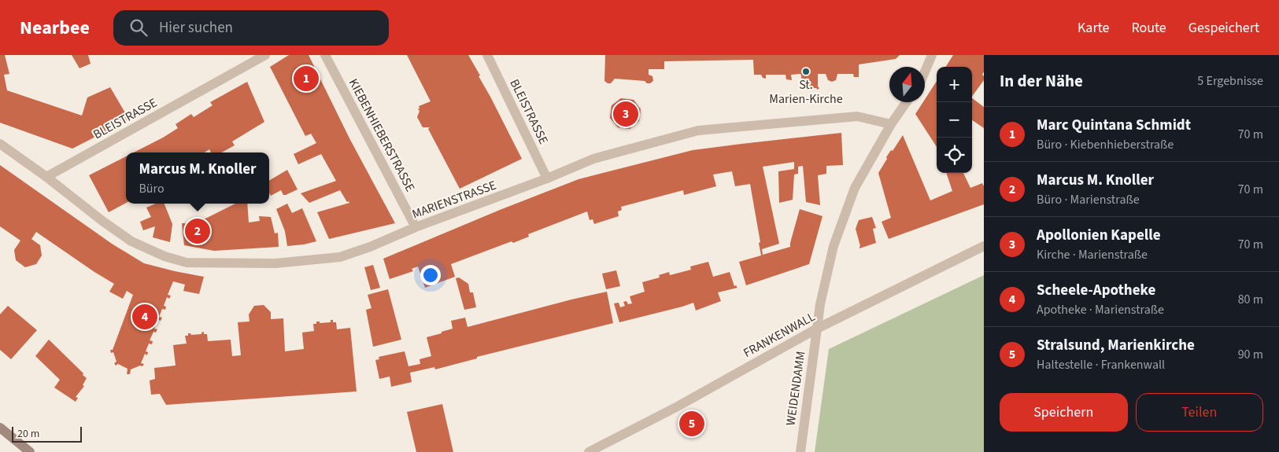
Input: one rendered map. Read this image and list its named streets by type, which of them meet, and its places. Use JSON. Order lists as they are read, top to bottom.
{
  "streets": {
    "street": [
      "BLEISTRASSE",
      "KIEBENHIEBERSTRASSE",
      "MARIENSTRASSE",
      "FRANKENWALL",
      "WEIDENDAMM"
    ]
  },
  "crossings": [
    ["BLEISTRASSE", "MARIENSTRASSE"],
    ["KIEBENHIEBERSTRASSE", "MARIENSTRASSE"],
    ["MARIENSTRASSE", "WEIDENDAMM"],
    ["FRANKENWALL", "WEIDENDAMM"]
  ],
  "places": ["St. Marien-Kirche"],
  "scale_bar": "20 m",
  "north": "top",
  "page": {
    "header": "Nearbee",
    "search": "Hier suchen",
    "nav": ["Karte", "Route", "Gespeichert"],
    "heading": ["In der Nähe", "5 Ergebnisse"],
    "pins": [
      "1",
      "3",
      "2",
      "4",
      "5"
    ],
    "map_buttons": ["+", "−"],
    "list": [
      {
        "mark": "1",
        "name": "Marc Quintana Schmidt",
        "note": "Büro · Kiebenhieberstraße",
        "value": "70 m"
      },
      {
        "mark": "2",
        "name": "Marcus M. Knoller",
        "note": "Büro · Marienstraße",
        "value": "70 m"
      },
      {
        "mark": "3",
        "name": "Apollonien Kapelle",
        "note": "Kirche · Marienstraße",
        "value": "70 m"
      },
      {
        "mark": "4",
        "name": "Scheele-Apotheke",
        "note": "Apotheke · Marienstraße",
        "value": "80 m"
      },
      {
        "mark": "5",
        "name": "Stralsund, Marienkirche",
        "note": "Haltestelle · Frankenwall",
        "value": "90 m"
      }
    ],
    "popup": ["Marcus M. Knoller", "Büro"],
    "buttons": ["Speichern", "Teilen"],
    "scale": "20 m"
  }
}
